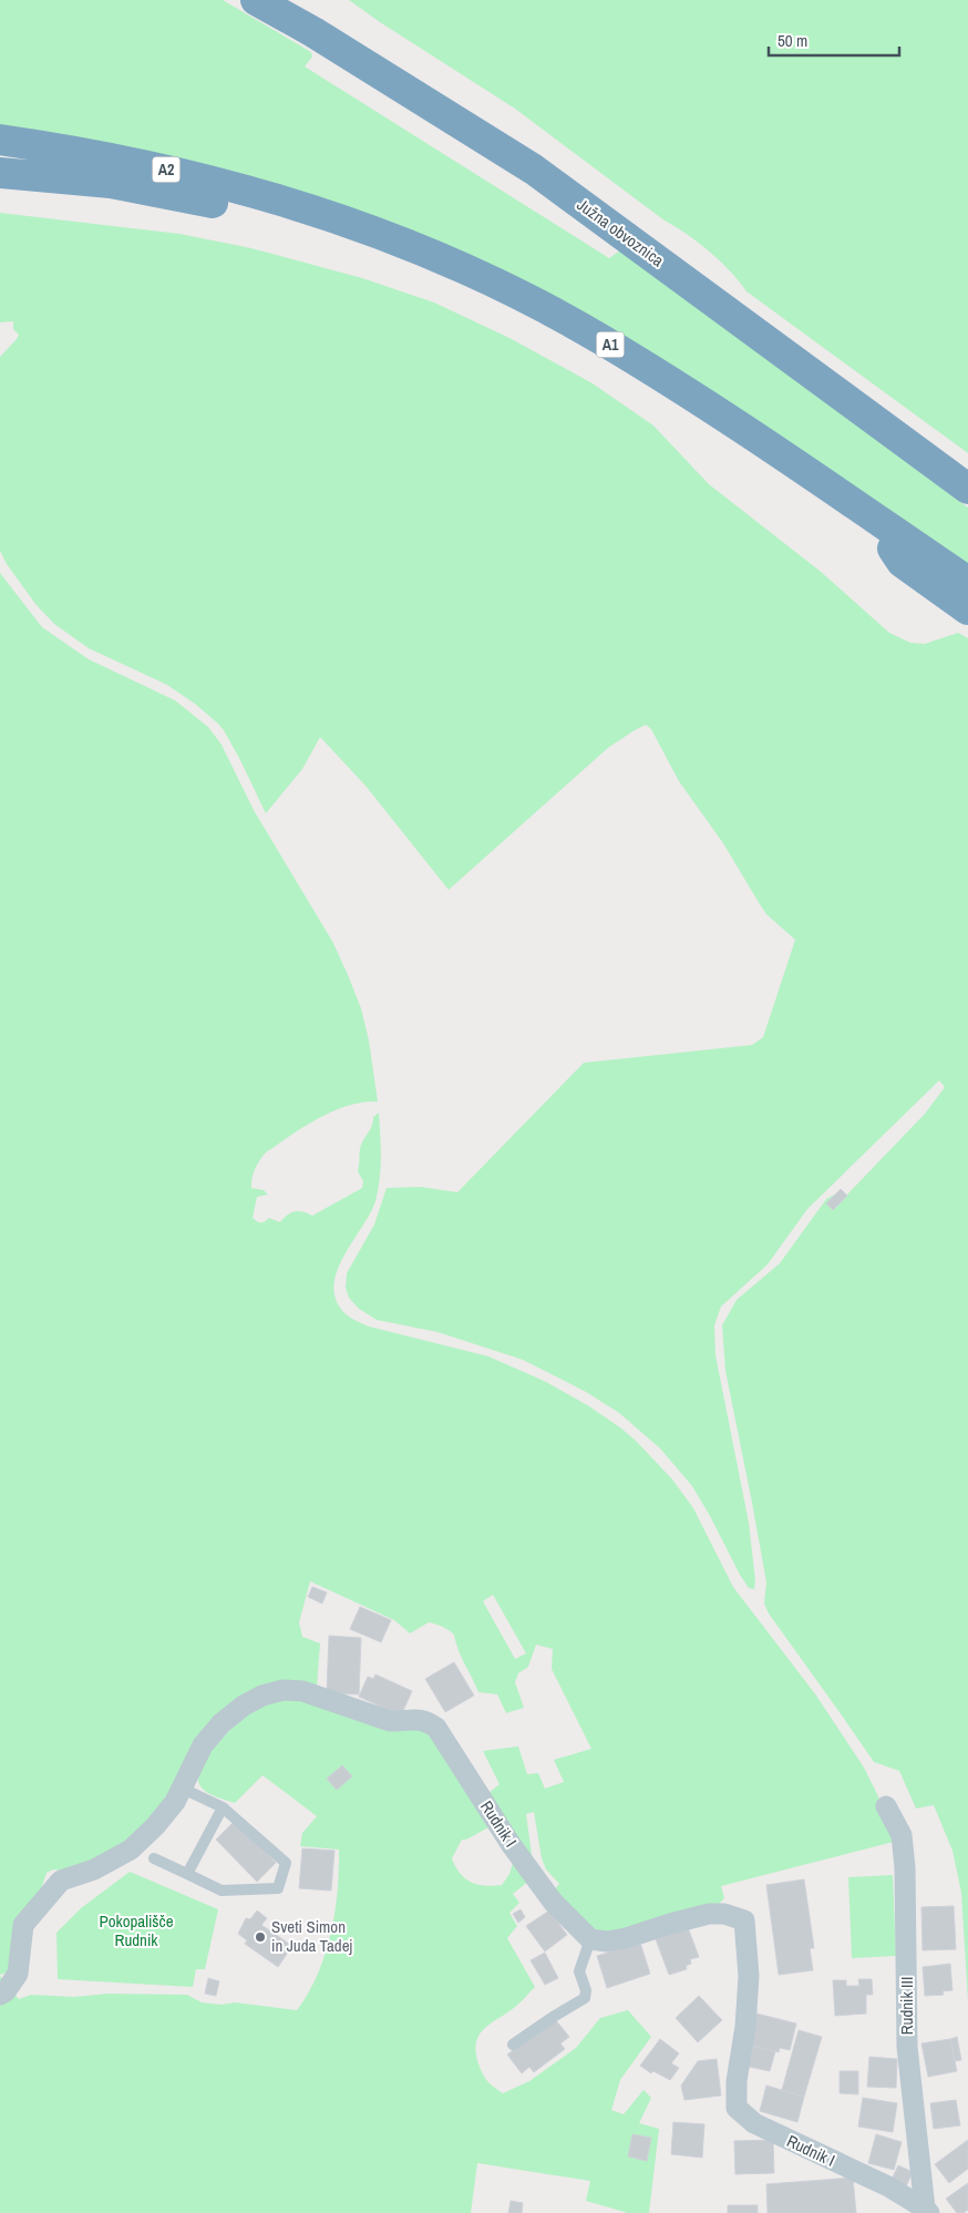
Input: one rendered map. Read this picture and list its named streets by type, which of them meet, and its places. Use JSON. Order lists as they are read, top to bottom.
{
  "streets": {
    "highway": ["A2", "Južna obvoznica", "A1"],
    "street": ["Rudnik I", "Rudnik III"]
  },
  "crossings": [
    ["A2", "A1"],
    ["Rudnik I", "Rudnik III"]
  ],
  "parks": ["Pokopališče Rudnik"],
  "places": ["Sveti Simon in Juda Tadej"],
  "scale_bar": "50 m"
}
